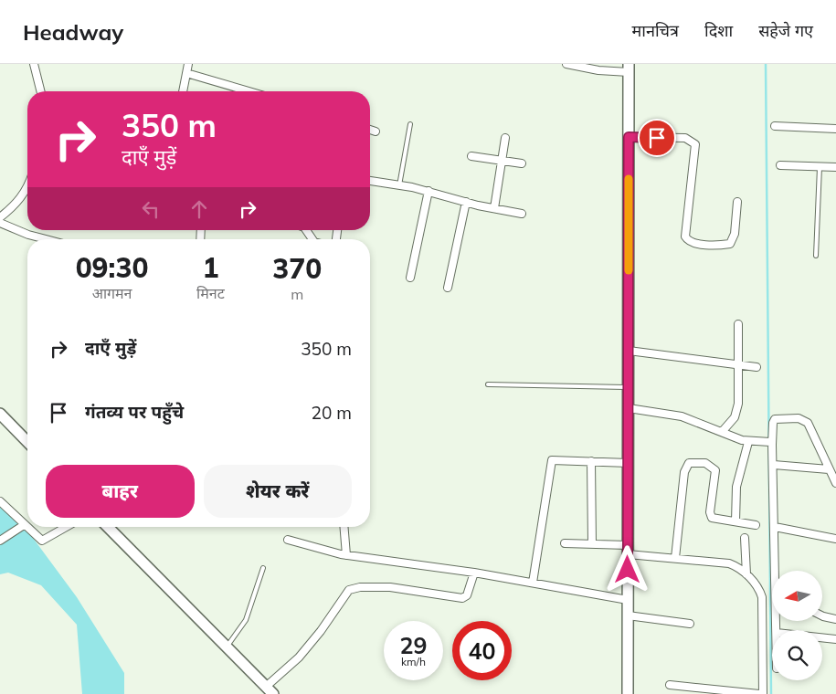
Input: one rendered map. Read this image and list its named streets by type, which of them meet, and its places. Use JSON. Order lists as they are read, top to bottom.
{
  "north": "left",
  "page": {
    "header": "Headway",
    "nav": ["मानचित्र", "दिशा", "सहेजे गए"],
    "turn": ["350 m", "दाएँ मुड़ें"],
    "eta": [
      "09:30",
      "आगमन",
      "1",
      "मिनट",
      "370",
      "m"
    ],
    "list": [
      {
        "name": "दाएँ मुड़ें",
        "value": "350 m"
      },
      {
        "name": "गंतव्य पर पहुँचे",
        "value": "20 m"
      }
    ],
    "buttons": ["बाहर", "शेयर करें"],
    "speed": "29 km/h",
    "limit": "40"
  }
}
